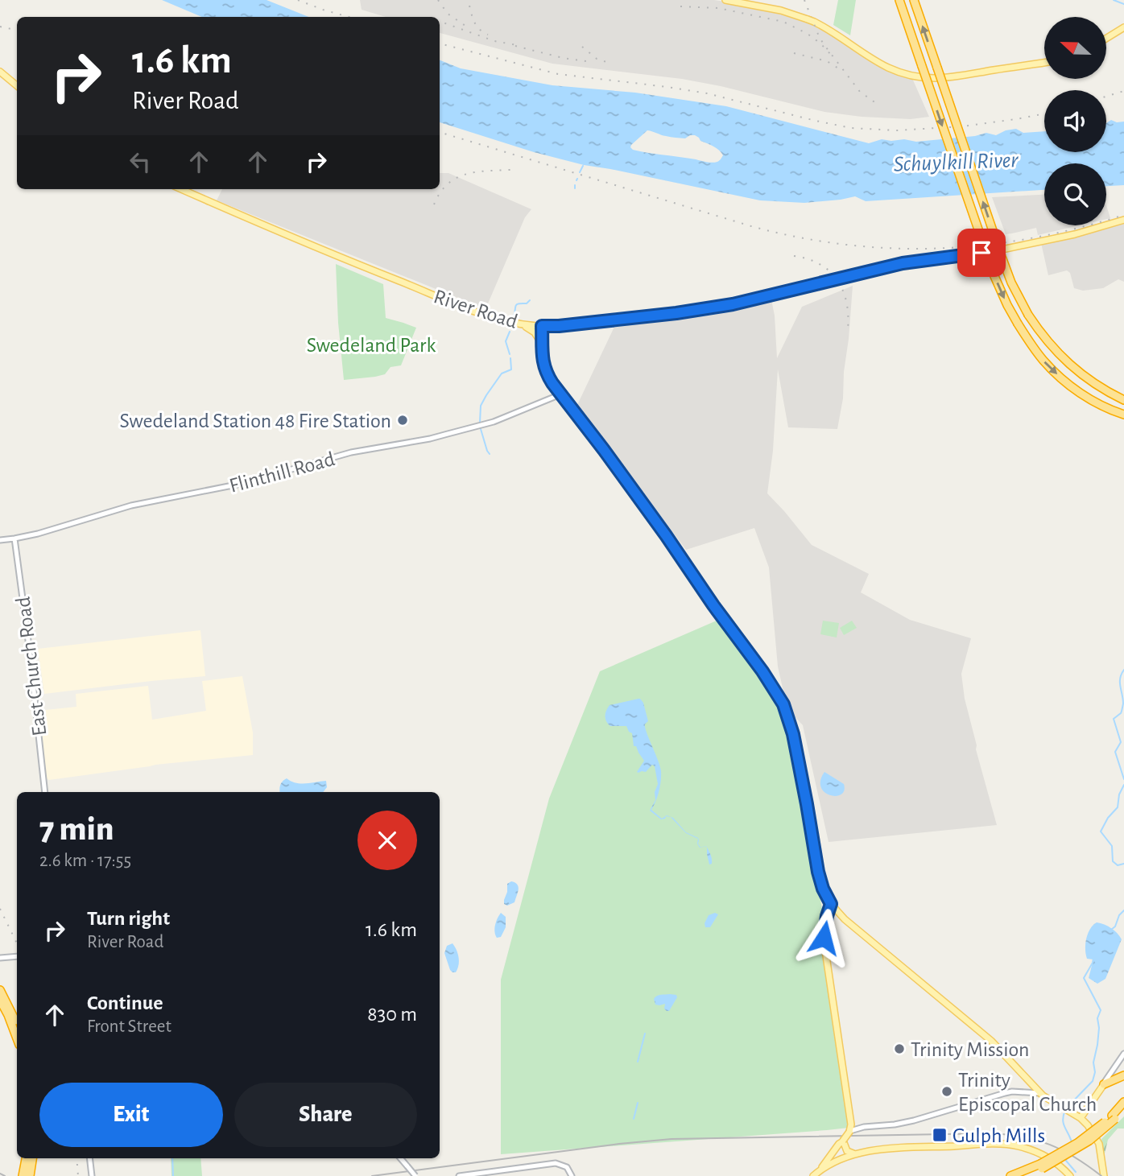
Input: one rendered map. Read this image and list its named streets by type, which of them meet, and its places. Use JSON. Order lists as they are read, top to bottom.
{
  "streets": {
    "main road": ["River Road"],
    "street": ["Flinthill Road", "East Church Road"]
  },
  "crossings": [
    ["Flinthill Road", "East Church Road"]
  ],
  "water": ["Schuylkill River"],
  "parks": ["Swedeland Park"],
  "places": {
    "other": ["Swedeland Station 48 Fire Station", "Trinity Mission", "Trinity Episcopal Church"],
    "transit": ["Gulph Mills"]
  },
  "north": "left",
  "page": {
    "turn": ["1.6 km", "River Road"],
    "heading": ["7 min", "2.6 km · 17:55"],
    "list": [
      {
        "name": "Turn right",
        "note": "River Road",
        "value": "1.6 km"
      },
      {
        "name": "Continue",
        "note": "Front Street",
        "value": "830 m"
      }
    ],
    "buttons": ["Exit", "Share"]
  }
}
